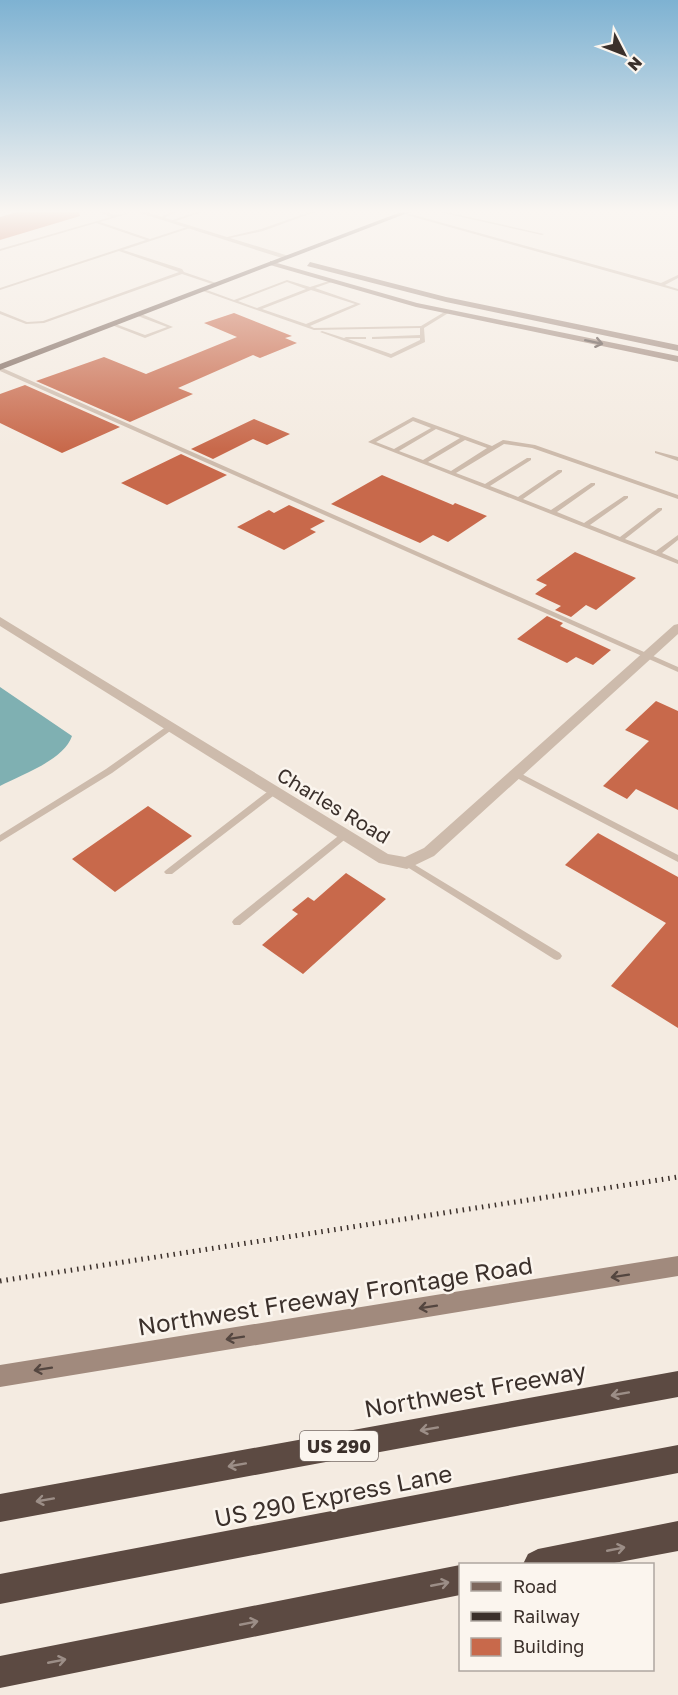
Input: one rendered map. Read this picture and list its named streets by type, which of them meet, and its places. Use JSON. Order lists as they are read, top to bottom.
{
  "streets": {
    "highway": ["Northwest Freeway", "US 290", "US 290 Express Lane"],
    "main road": ["Northwest Freeway Frontage Road"],
    "street": ["Charles Road"]
  },
  "one_way": ["Northwest Freeway Frontage Road"],
  "legend": ["Road", "Railway", "Building"],
  "north": "bottom right"
}
